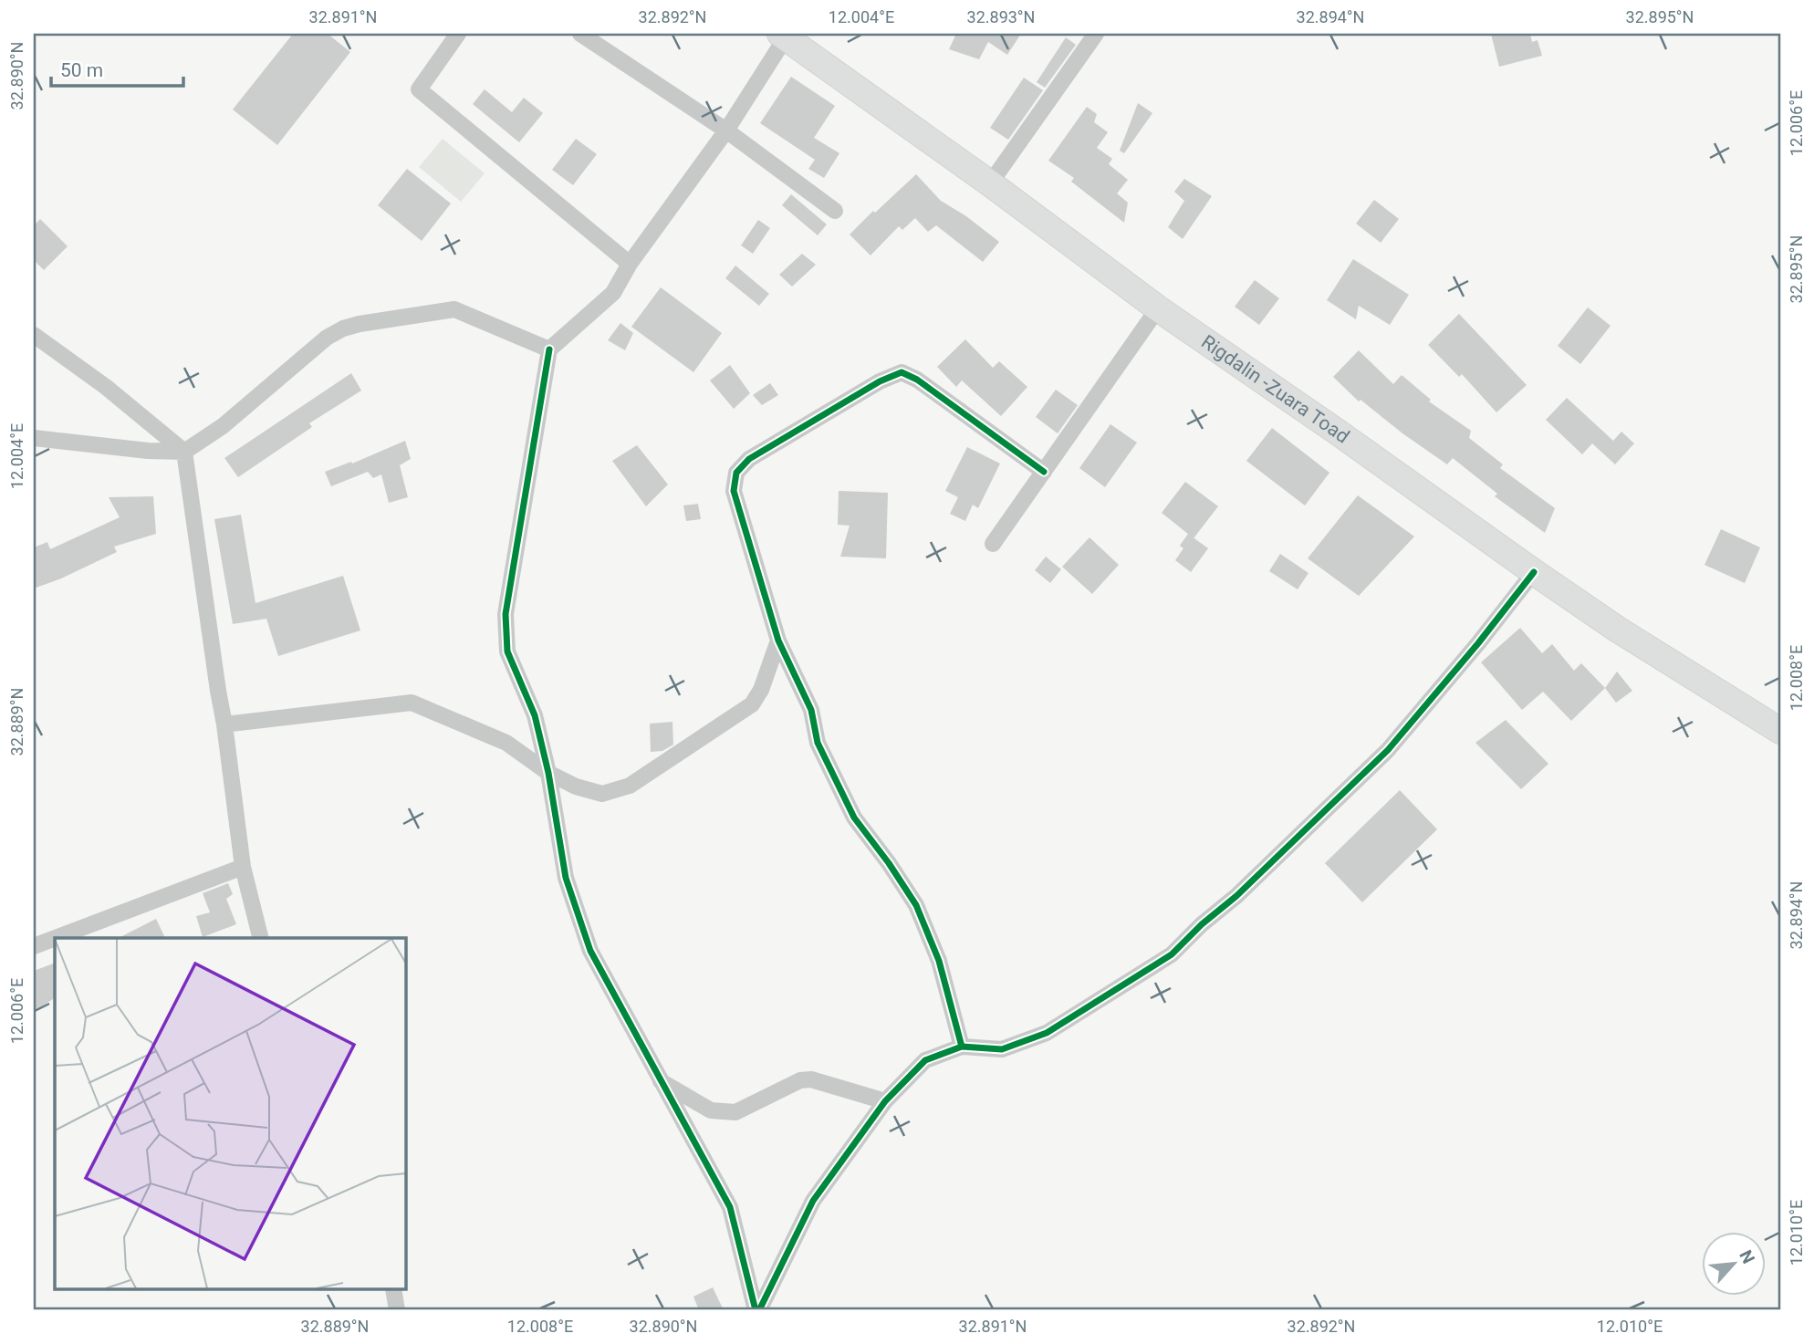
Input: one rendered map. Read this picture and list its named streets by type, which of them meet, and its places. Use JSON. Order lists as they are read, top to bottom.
{
  "streets": {
    "main road": ["Rigdalin -Zuara Toad"]
  },
  "scale_bar": "50 m",
  "north": "top right",
  "coordinates": [
    "32.891°N",
    "32.892°N",
    "12.004°E",
    "32.893°N",
    "32.894°N",
    "32.895°N",
    "32.890°N",
    "12.006°E",
    "12.008°E",
    "32.889°N",
    "12.010°E"
  ]
}
